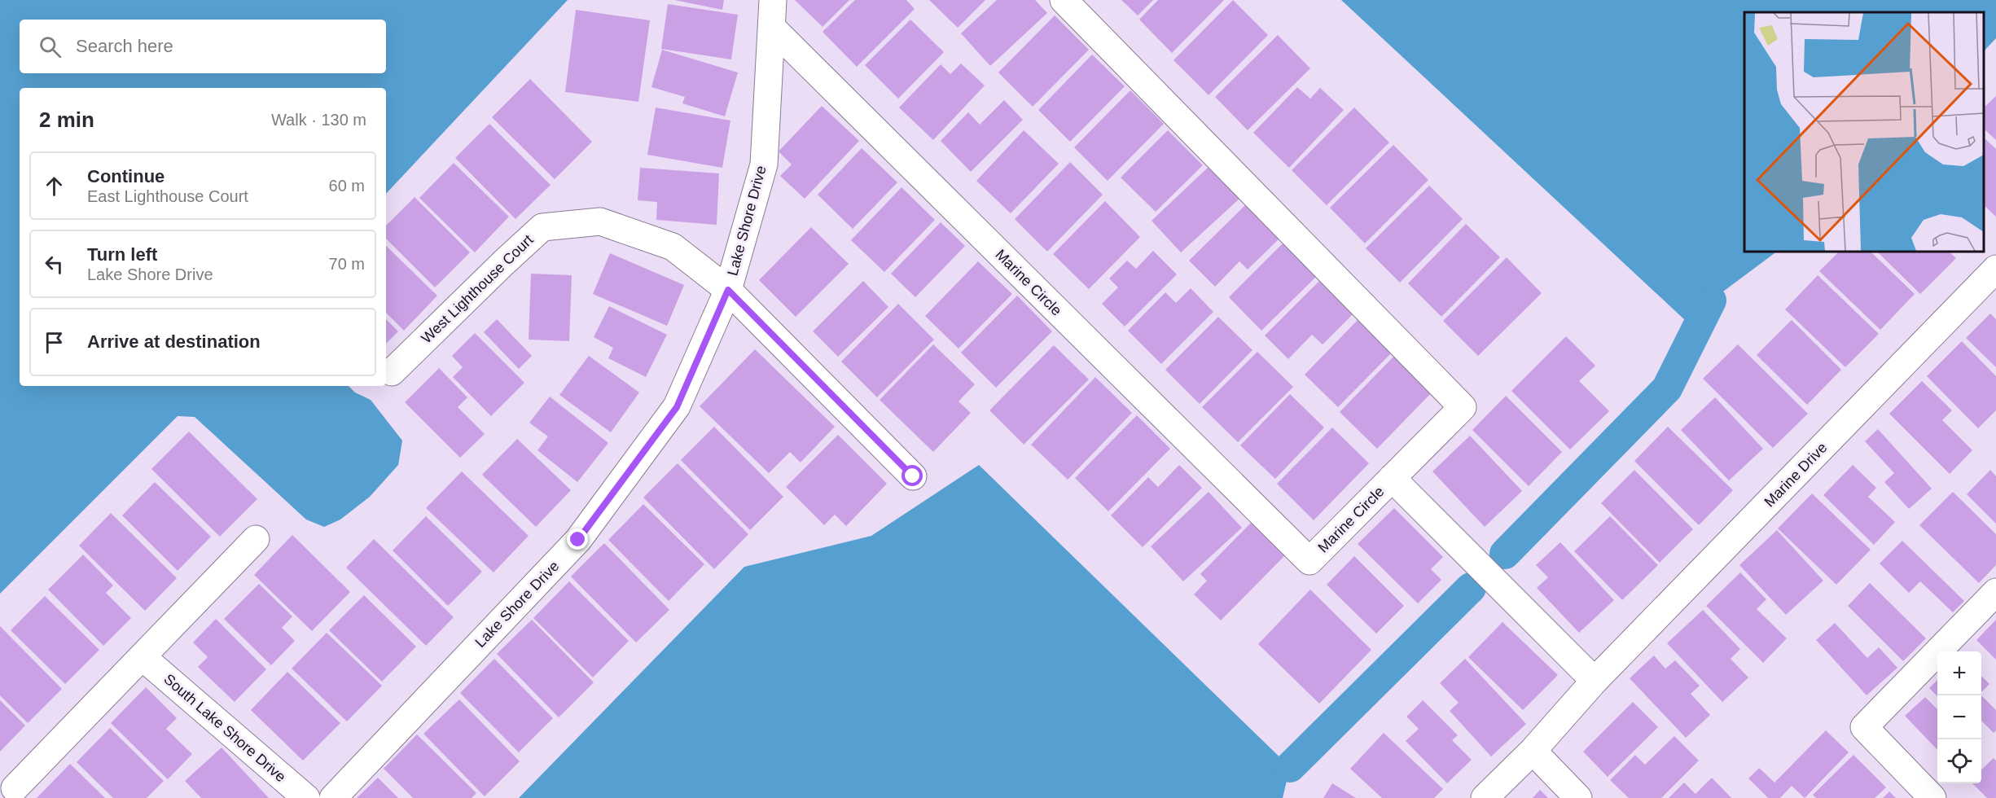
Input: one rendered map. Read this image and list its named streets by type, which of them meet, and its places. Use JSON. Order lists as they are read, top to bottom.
{
  "streets": {
    "street": [
      "Lake Shore Drive",
      "Marine Circle",
      "West Lighthouse Court",
      "Marine Drive",
      "South Lake Shore Drive"
    ]
  },
  "crossings": [
    ["Lake Shore Drive", "Marine Circle"],
    ["Lake Shore Drive", "West Lighthouse Court"]
  ],
  "page": {
    "search": "Search here",
    "heading": ["2 min", "Walk · 130 m"],
    "list": [
      ["Continue", "East Lighthouse Court", "60 m"],
      ["Turn left", "Lake Shore Drive", "70 m"],
      "Arrive at destination"
    ],
    "map_buttons": ["+", "−"]
  }
}
